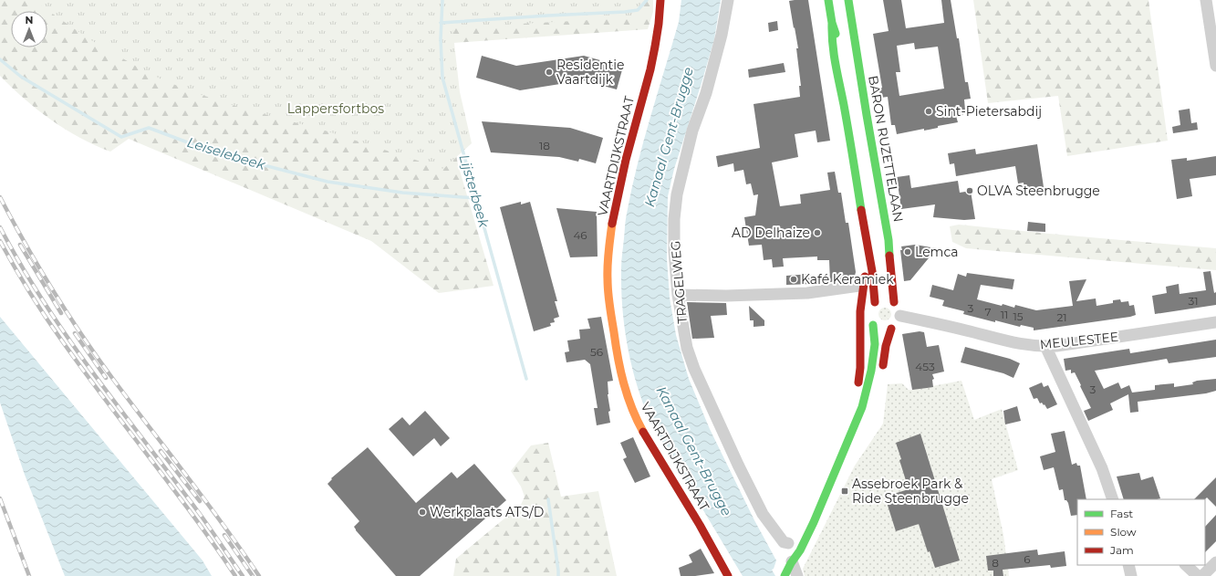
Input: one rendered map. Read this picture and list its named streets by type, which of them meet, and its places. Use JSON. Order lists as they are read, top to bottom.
{
  "streets": {
    "main road": ["BARON RUZETTELAAN", "VAARTDIJKSTRAAT"],
    "street": ["TRAGELWEG", "MEULESTEE"]
  },
  "water": ["Kanaal Gent-Brugge", "Leiselebeek", "Lijsterbeek"],
  "parks": ["Lappersfortbos"],
  "places": {
    "other": [
      "Residentie Vaartdijk",
      "Sint-Pietersabdij",
      "OLVA Steenbrugge",
      "AD Delhaize",
      "Lemca",
      "Kafé Keramiek",
      "Werkplaats ATS/D"
    ],
    "transit": ["Assebroek Park & Ride Steenbrugge"]
  },
  "house_numbers": [
    "18",
    "46",
    "31",
    "3",
    "7",
    "11",
    "15",
    "21",
    "56",
    "453",
    "3",
    "6",
    "8"
  ],
  "legend": ["Fast", "Slow", "Jam"],
  "north": "top"
}
